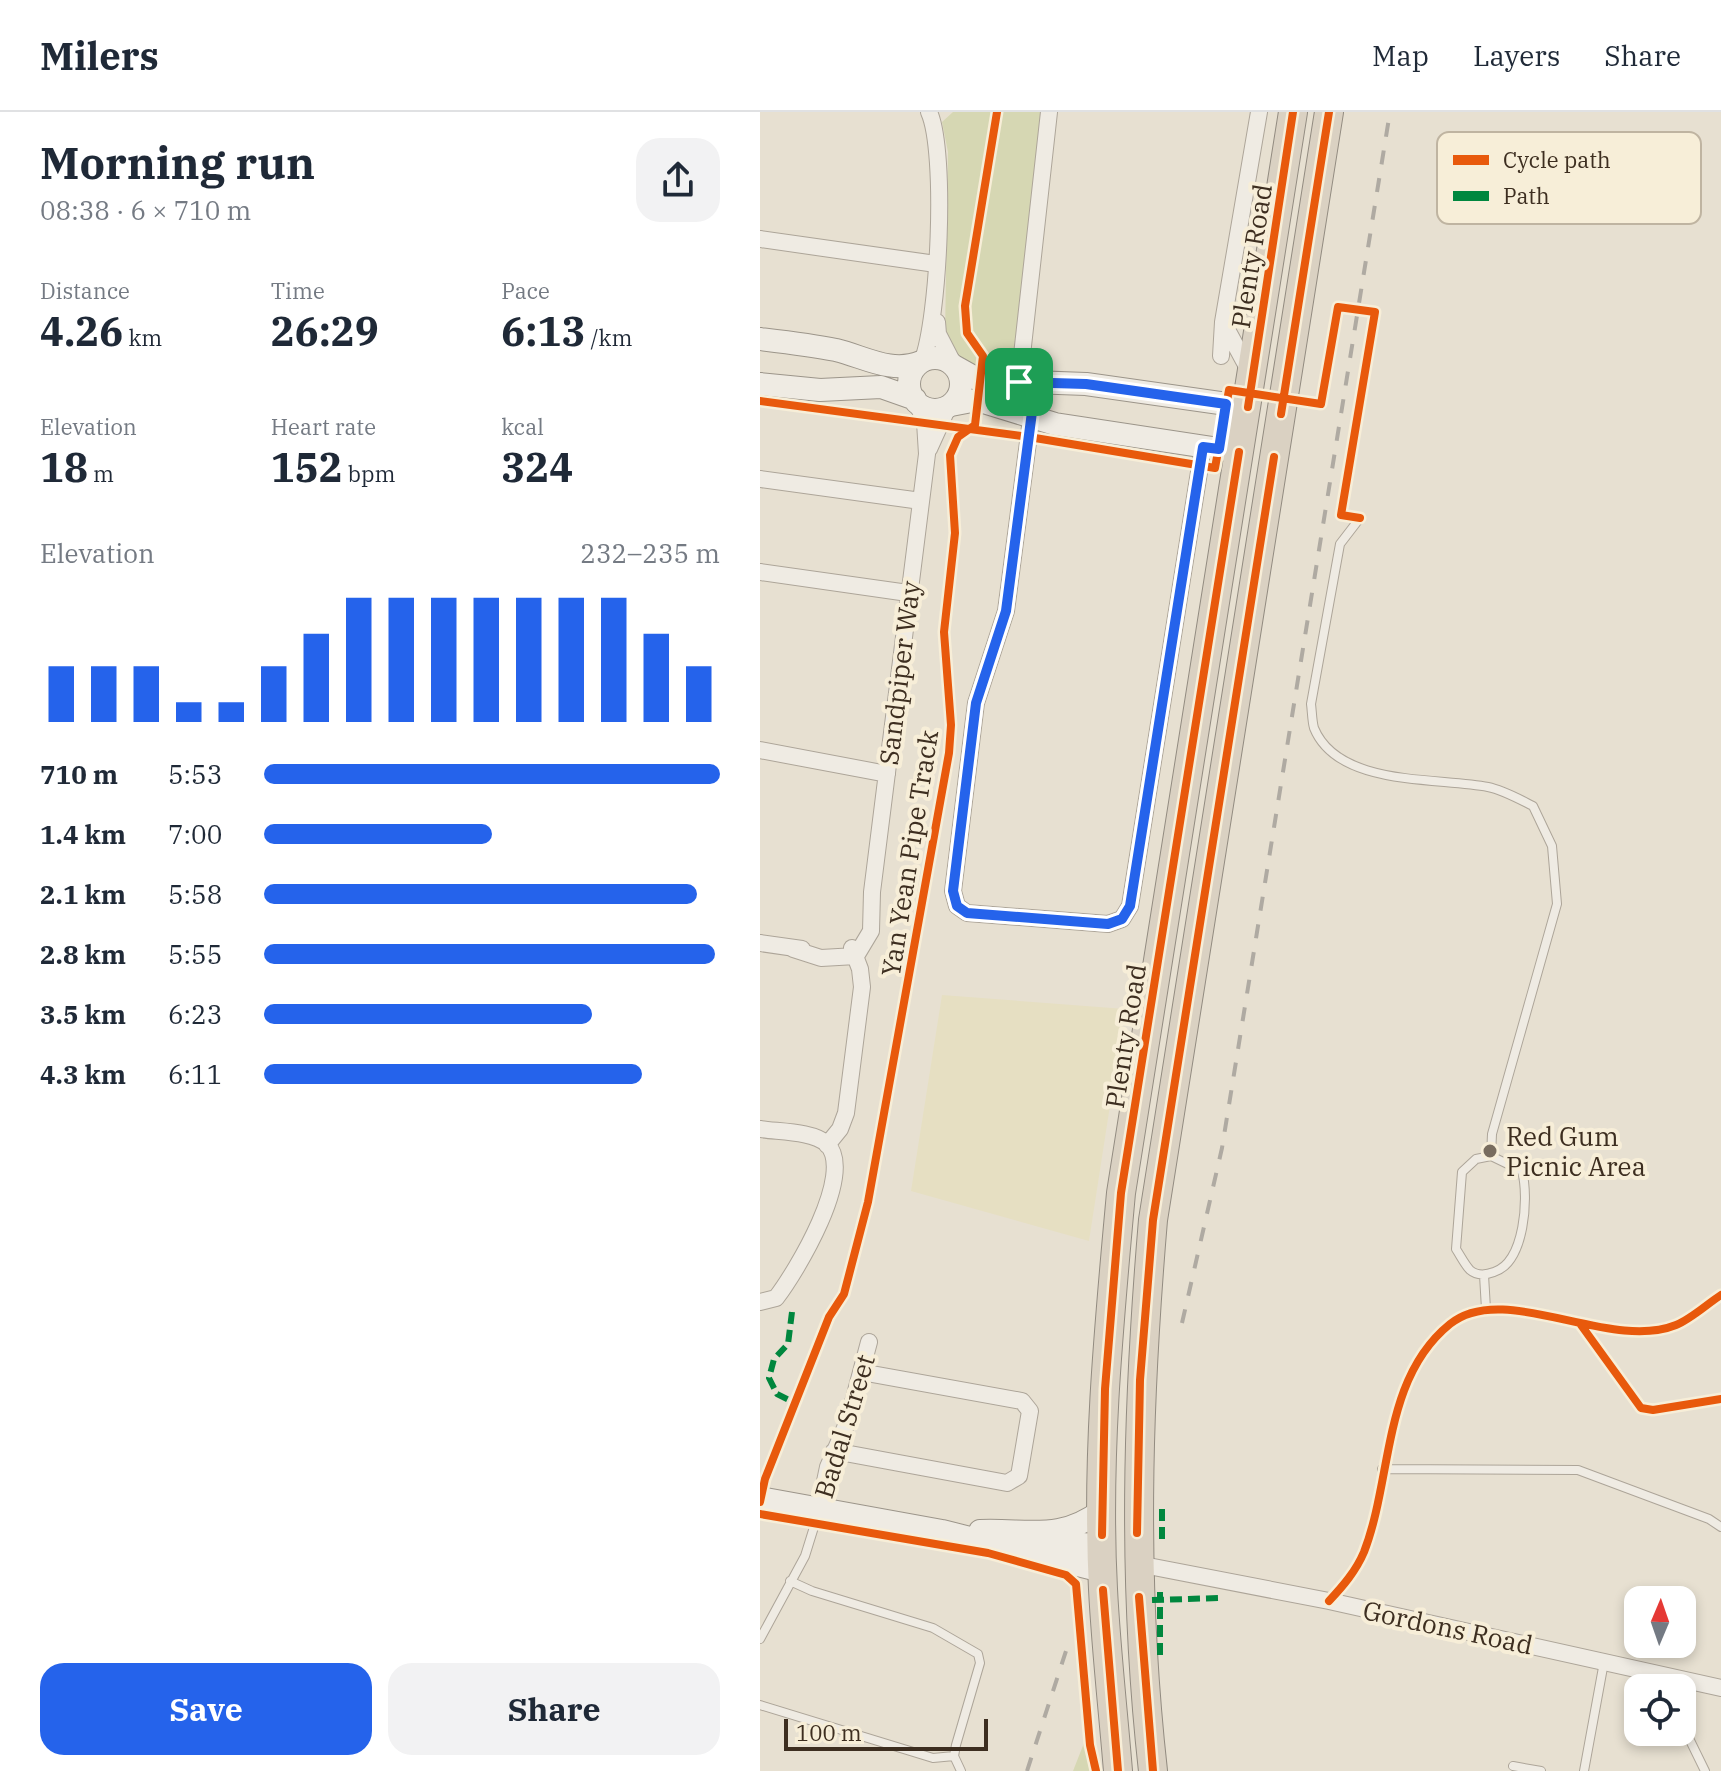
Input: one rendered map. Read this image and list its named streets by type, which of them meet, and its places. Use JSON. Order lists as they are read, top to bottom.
{
  "streets": {
    "highway": ["Plenty Road", "Gordons Road"],
    "street": ["Sandpiper Way", "Badal Street"],
    "cycle path": ["Yan Yean Pipe Track"]
  },
  "crossings": [
    ["Plenty Road", "Gordons Road"],
    ["Badal Street", "Gordons Road"]
  ],
  "places": ["Red Gum Picnic Area"],
  "legend": ["Cycle path", "Path"],
  "scale_bar": "100 m",
  "north": "top",
  "page": {
    "header": "Milers",
    "nav": ["Map", "Layers", "Share"],
    "heading": ["Morning run", "08:38 · 6 × 710 m"],
    "stats": [
      ["Distance", "4.26 km"],
      ["Time", "26:29"],
      ["Pace", "6:13 /km"],
      ["Elevation", "18 m"],
      ["Heart rate", "152 bpm"],
      ["kcal", "324"]
    ],
    "chart": ["Elevation", "232–235 m"],
    "list": [
      {
        "name": "710 m",
        "note": "5:53"
      },
      {
        "name": "1.4 km",
        "note": "7:00"
      },
      {
        "name": "2.1 km",
        "note": "5:58"
      },
      {
        "name": "2.8 km",
        "note": "5:55"
      },
      {
        "name": "3.5 km",
        "note": "6:23"
      },
      {
        "name": "4.3 km",
        "note": "6:11"
      }
    ],
    "buttons": ["Save", "Share"],
    "scale": "100 m"
  }
}
